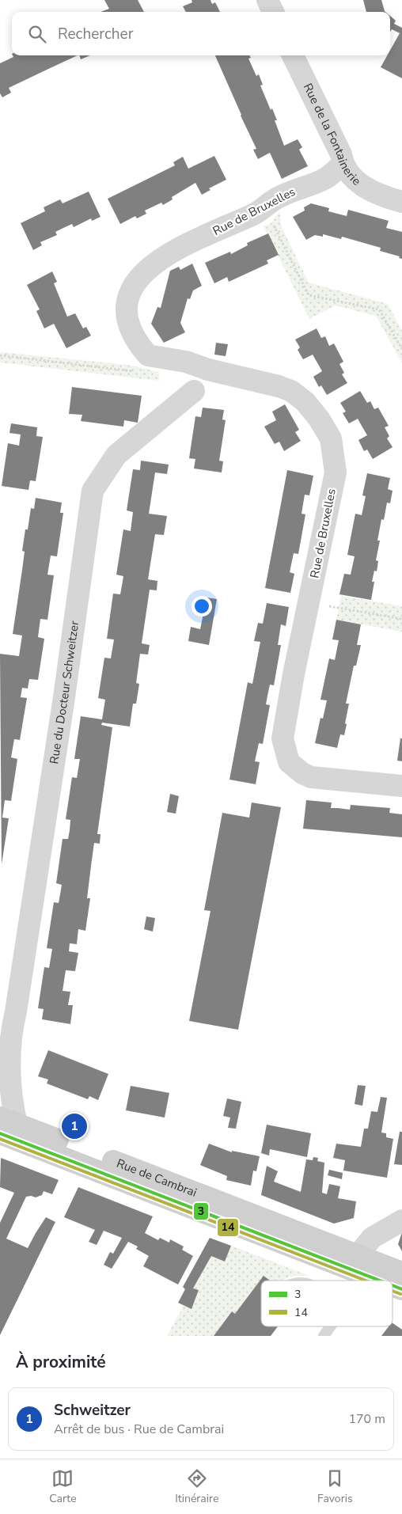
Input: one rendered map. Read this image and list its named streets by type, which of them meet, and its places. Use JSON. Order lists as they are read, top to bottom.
{
  "streets": {
    "main road": ["Rue de Cambrai"],
    "street": ["Rue de la Fontainerie", "Rue de Bruxelles", "Rue du Docteur Schweitzer"]
  },
  "crossings": [
    ["Rue de la Fontainerie", "Rue de Bruxelles"],
    ["Rue du Docteur Schweitzer", "Rue de Cambrai"]
  ],
  "lines": ["transit line 3", "transit line 14"],
  "legend": ["3", "14"],
  "page": {
    "search": "Rechercher",
    "pins": "1",
    "heading": "À proximité",
    "list": [
      {
        "mark": "1",
        "name": "Schweitzer",
        "note": "Arrêt de bus · Rue de Cambrai",
        "value": "170 m"
      }
    ],
    "nav": ["Carte", "Itinéraire", "Favoris"]
  }
}
